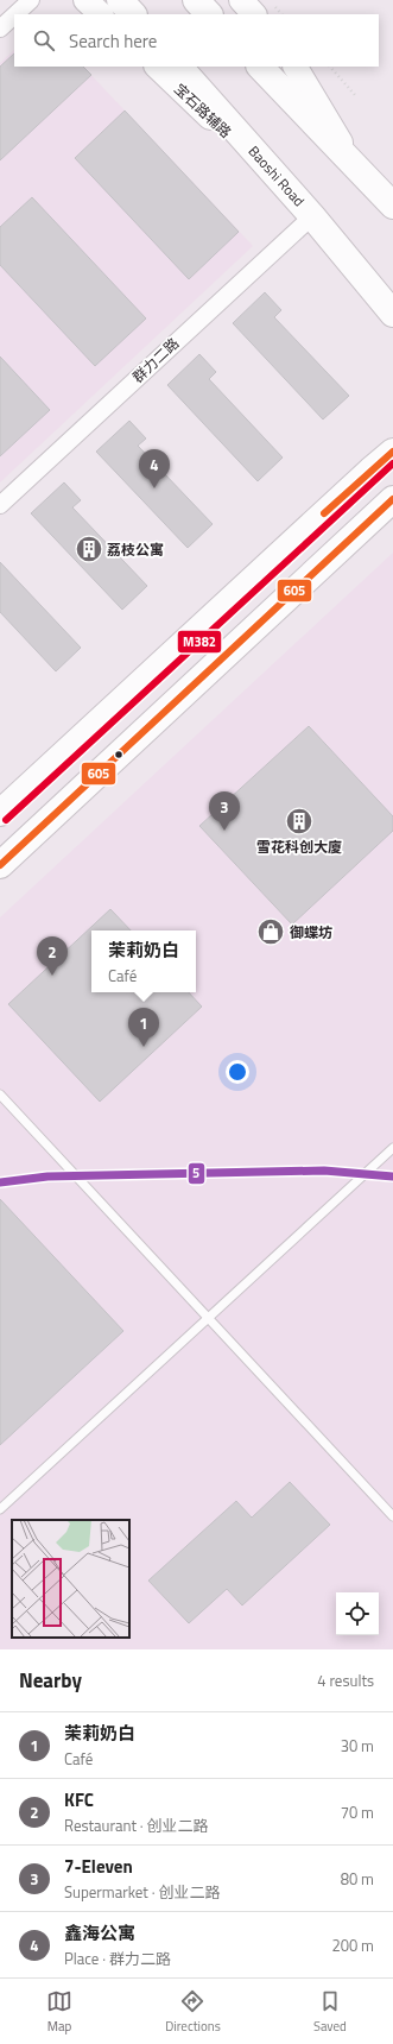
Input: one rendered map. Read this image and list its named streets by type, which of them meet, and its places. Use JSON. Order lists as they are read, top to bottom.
{
  "streets": {
    "main road": ["宝石路辅路", "Baoshi Road"],
    "street": ["群力二路"]
  },
  "crossings": [
    ["宝石路辅路", "Baoshi Road"],
    ["Baoshi Road", "群力二路"]
  ],
  "places": {
    "building": ["荔枝公寓", "雪花科创大廈"],
    "shop": ["御蝶坊"]
  },
  "lines": ["transit line 605", "transit line M382", "transit line 5"],
  "page": {
    "search": "Search here",
    "pins": [
      "4",
      "3",
      "2",
      "1"
    ],
    "popup": ["茉莉奶白", "Café"],
    "heading": ["Nearby", "4 results"],
    "list": [
      {
        "mark": "1",
        "name": "茉莉奶白",
        "note": "Café",
        "value": "30 m"
      },
      {
        "mark": "2",
        "name": "KFC",
        "note": "Restaurant · 创业二路",
        "value": "70 m"
      },
      {
        "mark": "3",
        "name": "7-Eleven",
        "note": "Supermarket · 创业二路",
        "value": "80 m"
      },
      {
        "mark": "4",
        "name": "鑫海公寓",
        "note": "Place · 群力二路",
        "value": "200 m"
      }
    ],
    "nav": ["Map", "Directions", "Saved"]
  }
}
